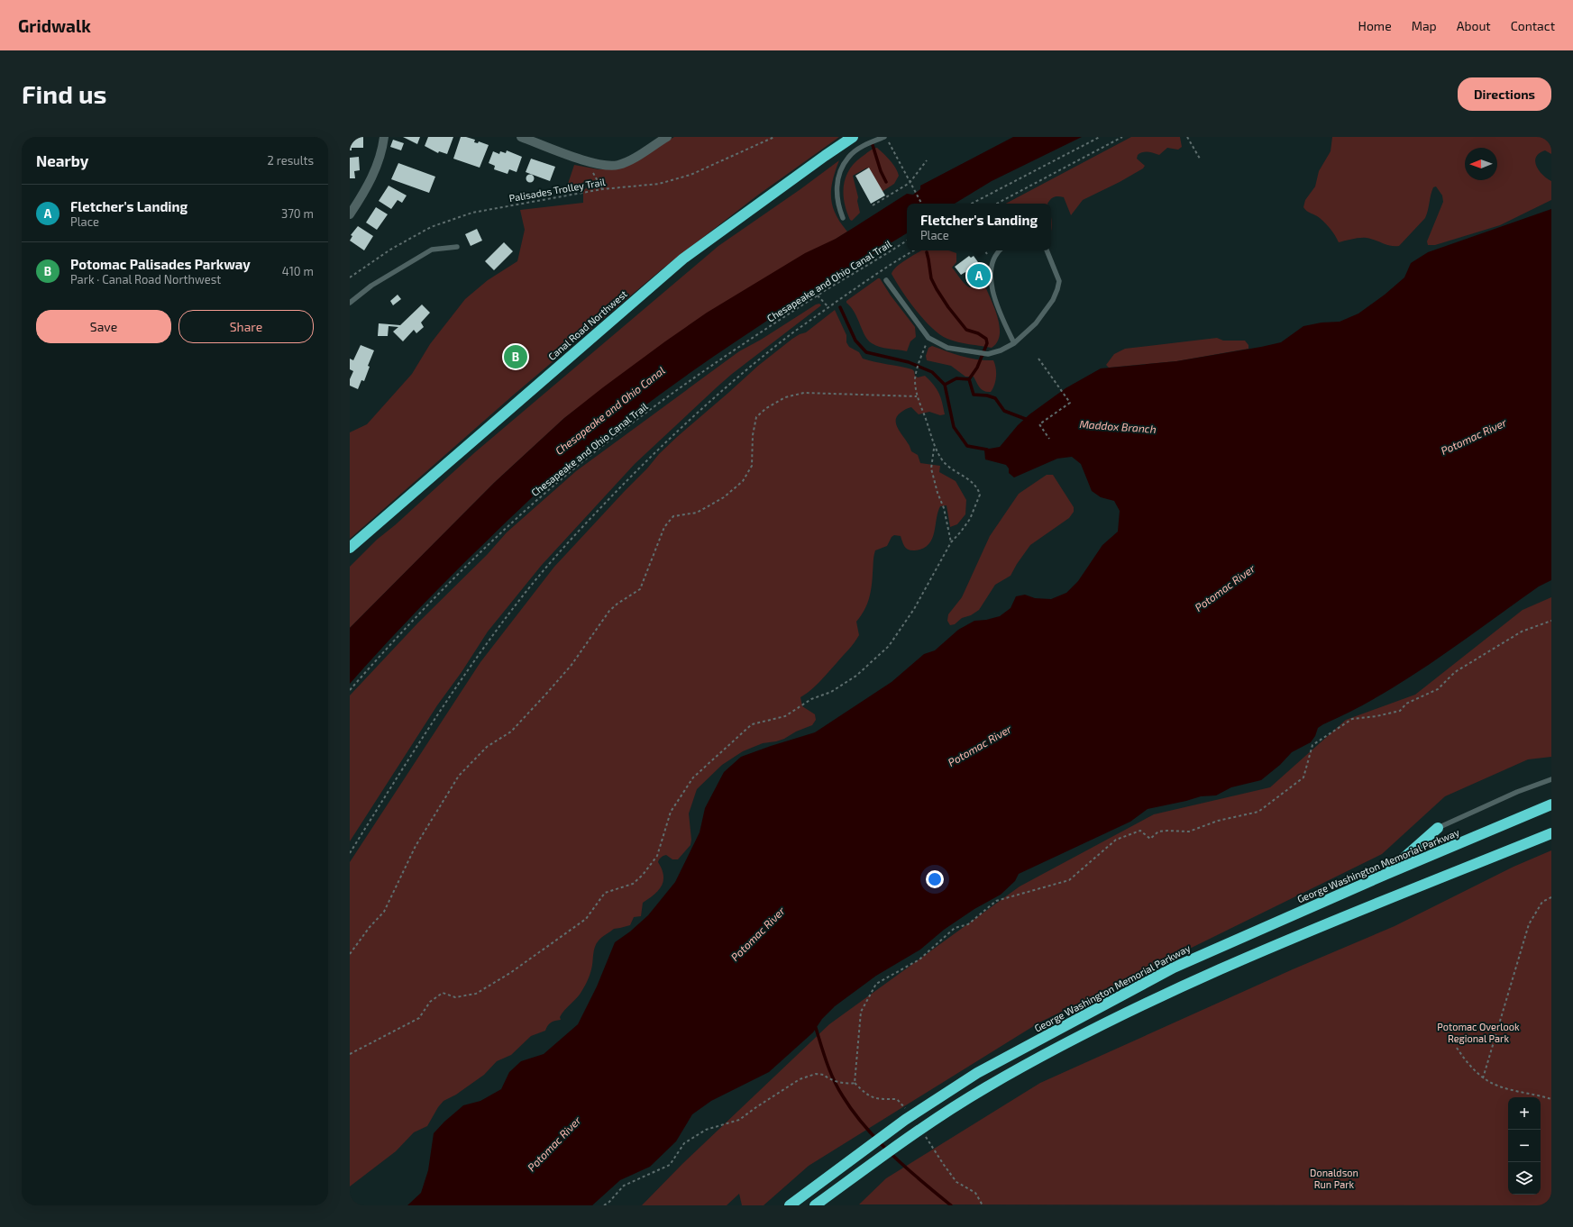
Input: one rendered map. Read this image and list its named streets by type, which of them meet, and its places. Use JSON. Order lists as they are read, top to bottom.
{
  "streets": {
    "highway": ["Canal Road Northwest", "George Washington Memorial Parkway"],
    "path": ["Palisades Trolley Trail", "Chesapeake and Ohio Canal Trail"]
  },
  "water": ["Chesapeake and Ohio Canal", "Maddox Branch", "Potomac River"],
  "parks": ["Potomac Overlook Regional Park", "Donaldson Run Park"],
  "north": "left",
  "page": {
    "header": "Gridwalk",
    "nav": [
      "Home",
      "Map",
      "About",
      "Contact"
    ],
    "buttons": [
      "Directions",
      ["Save", "Share"]
    ],
    "title": "Find us",
    "heading": ["Nearby", "2 results"],
    "list": [
      {
        "mark": "A",
        "name": "Fletcher's Landing",
        "note": "Place",
        "value": "370 m"
      },
      {
        "mark": "B",
        "name": "Potomac Palisades Parkway",
        "note": "Park · Canal Road Northwest",
        "value": "410 m"
      }
    ],
    "popup": ["Fletcher's Landing", "Place"],
    "pins": ["A", "B"],
    "map_buttons": ["+", "−"]
  }
}
